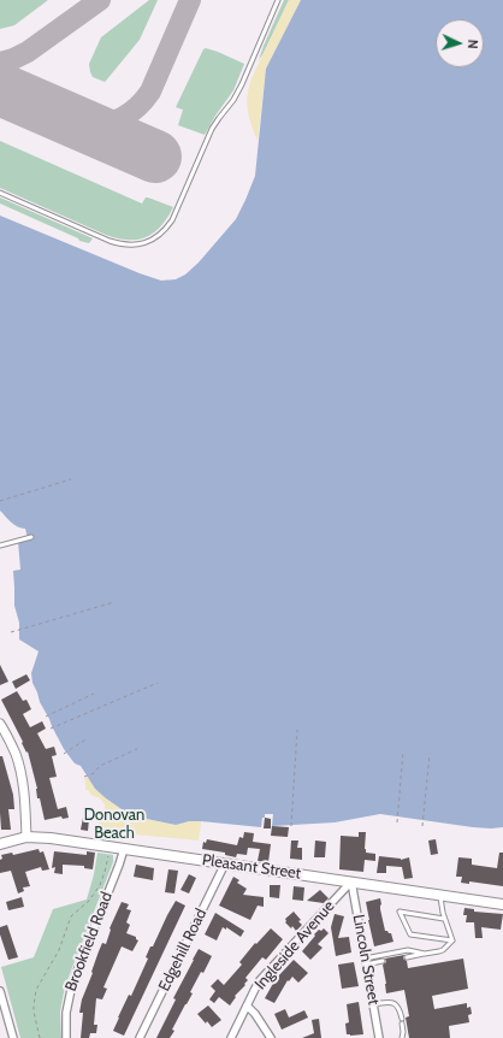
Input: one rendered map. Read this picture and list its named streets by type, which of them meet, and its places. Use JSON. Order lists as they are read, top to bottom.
{
  "streets": {
    "main road": ["Pleasant Street"],
    "street": [
      "Brookfield Road",
      "Ingleside Avenue",
      "Edgehill Road",
      "Lincoln Street"
    ]
  },
  "crossings": [
    ["Pleasant Street", "Brookfield Road"],
    ["Pleasant Street", "Ingleside Avenue"],
    ["Pleasant Street", "Edgehill Road"],
    ["Pleasant Street", "Lincoln Street"],
    ["Ingleside Avenue", "Lincoln Street"]
  ],
  "parks": ["Donovan Beach"],
  "north": "right"
}
